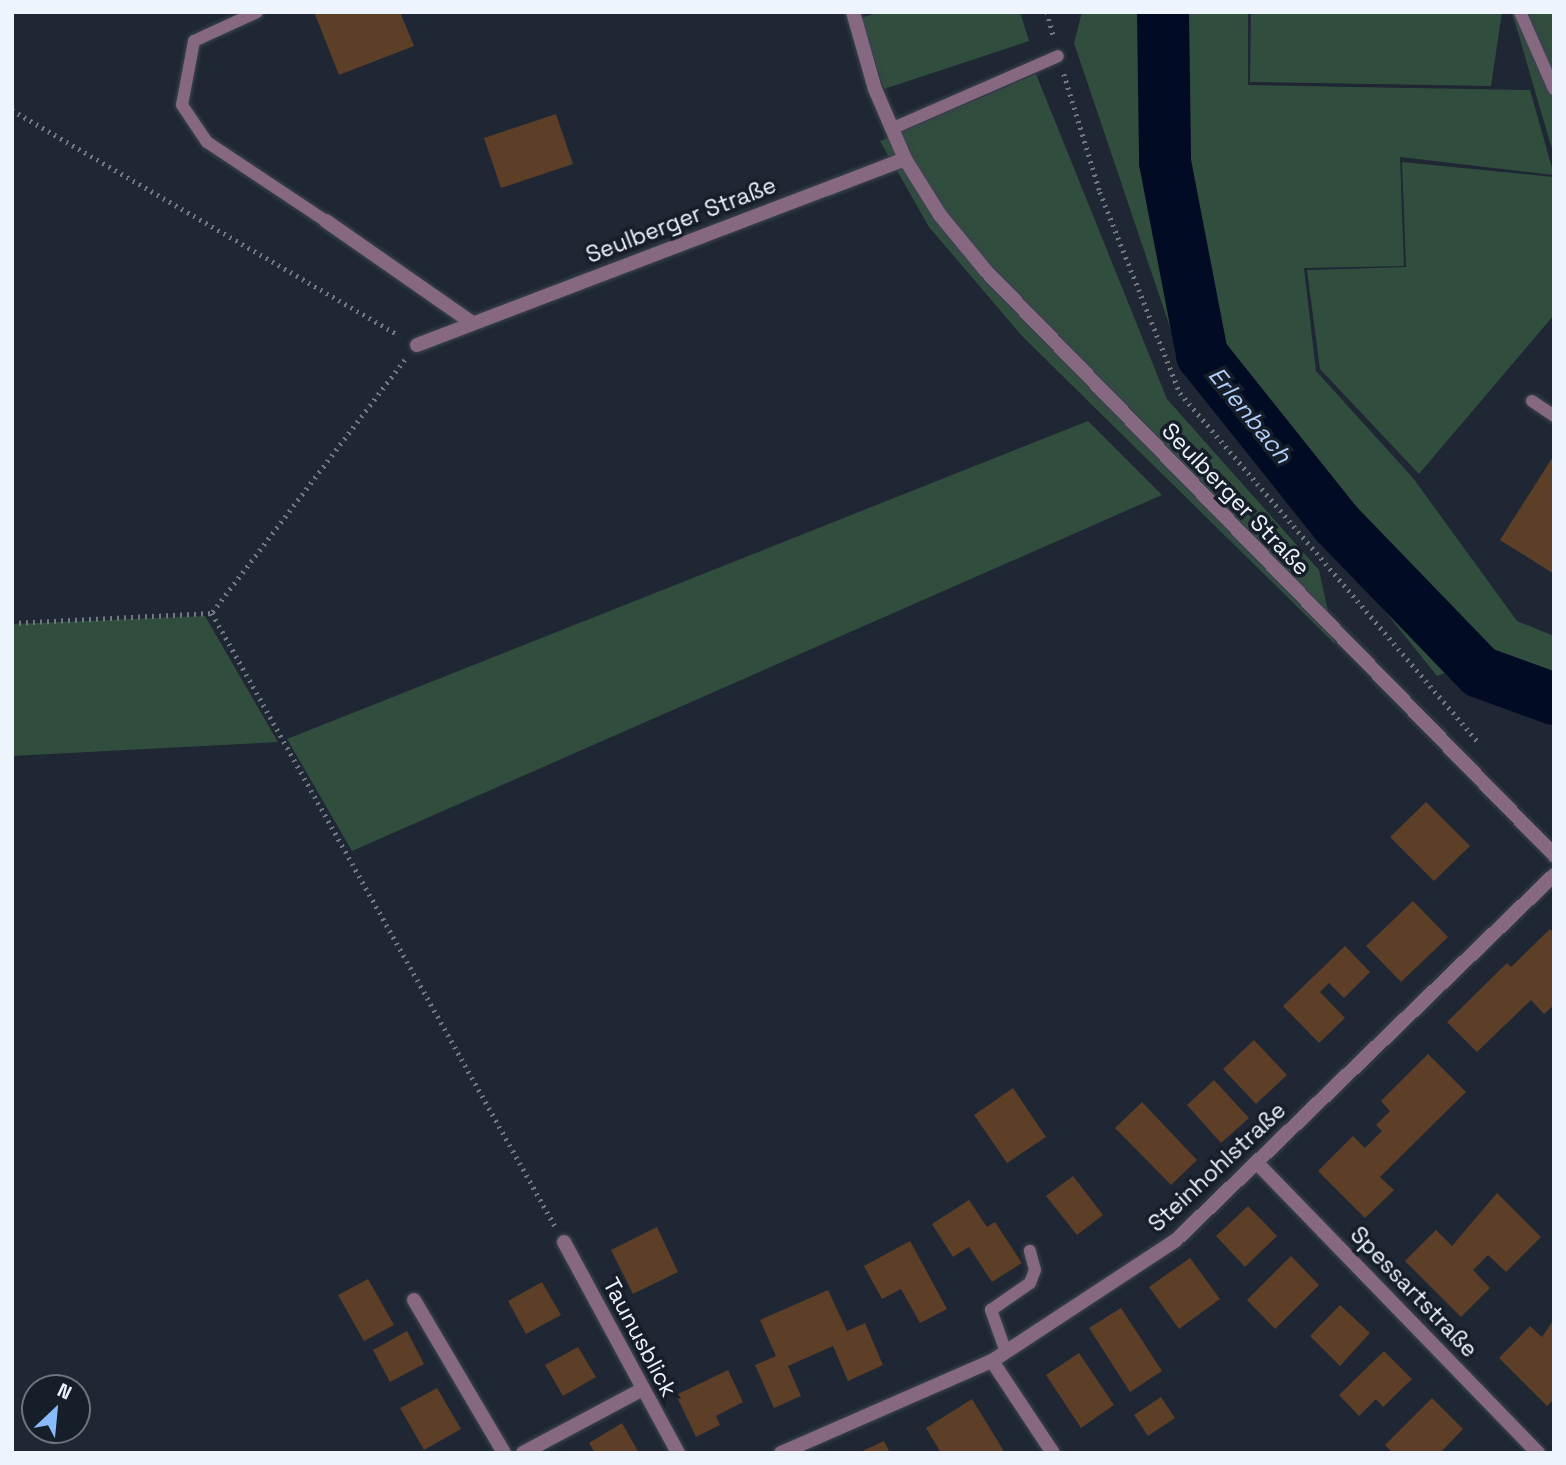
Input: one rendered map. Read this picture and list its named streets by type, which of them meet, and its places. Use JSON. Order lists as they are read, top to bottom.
{
  "streets": {
    "street": [
      "Seulberger Straße",
      "Steinhohlstraße",
      "Spessartstraße",
      "Taunusblick"
    ]
  },
  "crossings": [
    ["Steinhohlstraße", "Spessartstraße"]
  ],
  "water": ["Erlenbach"],
  "north": "top right"
}
